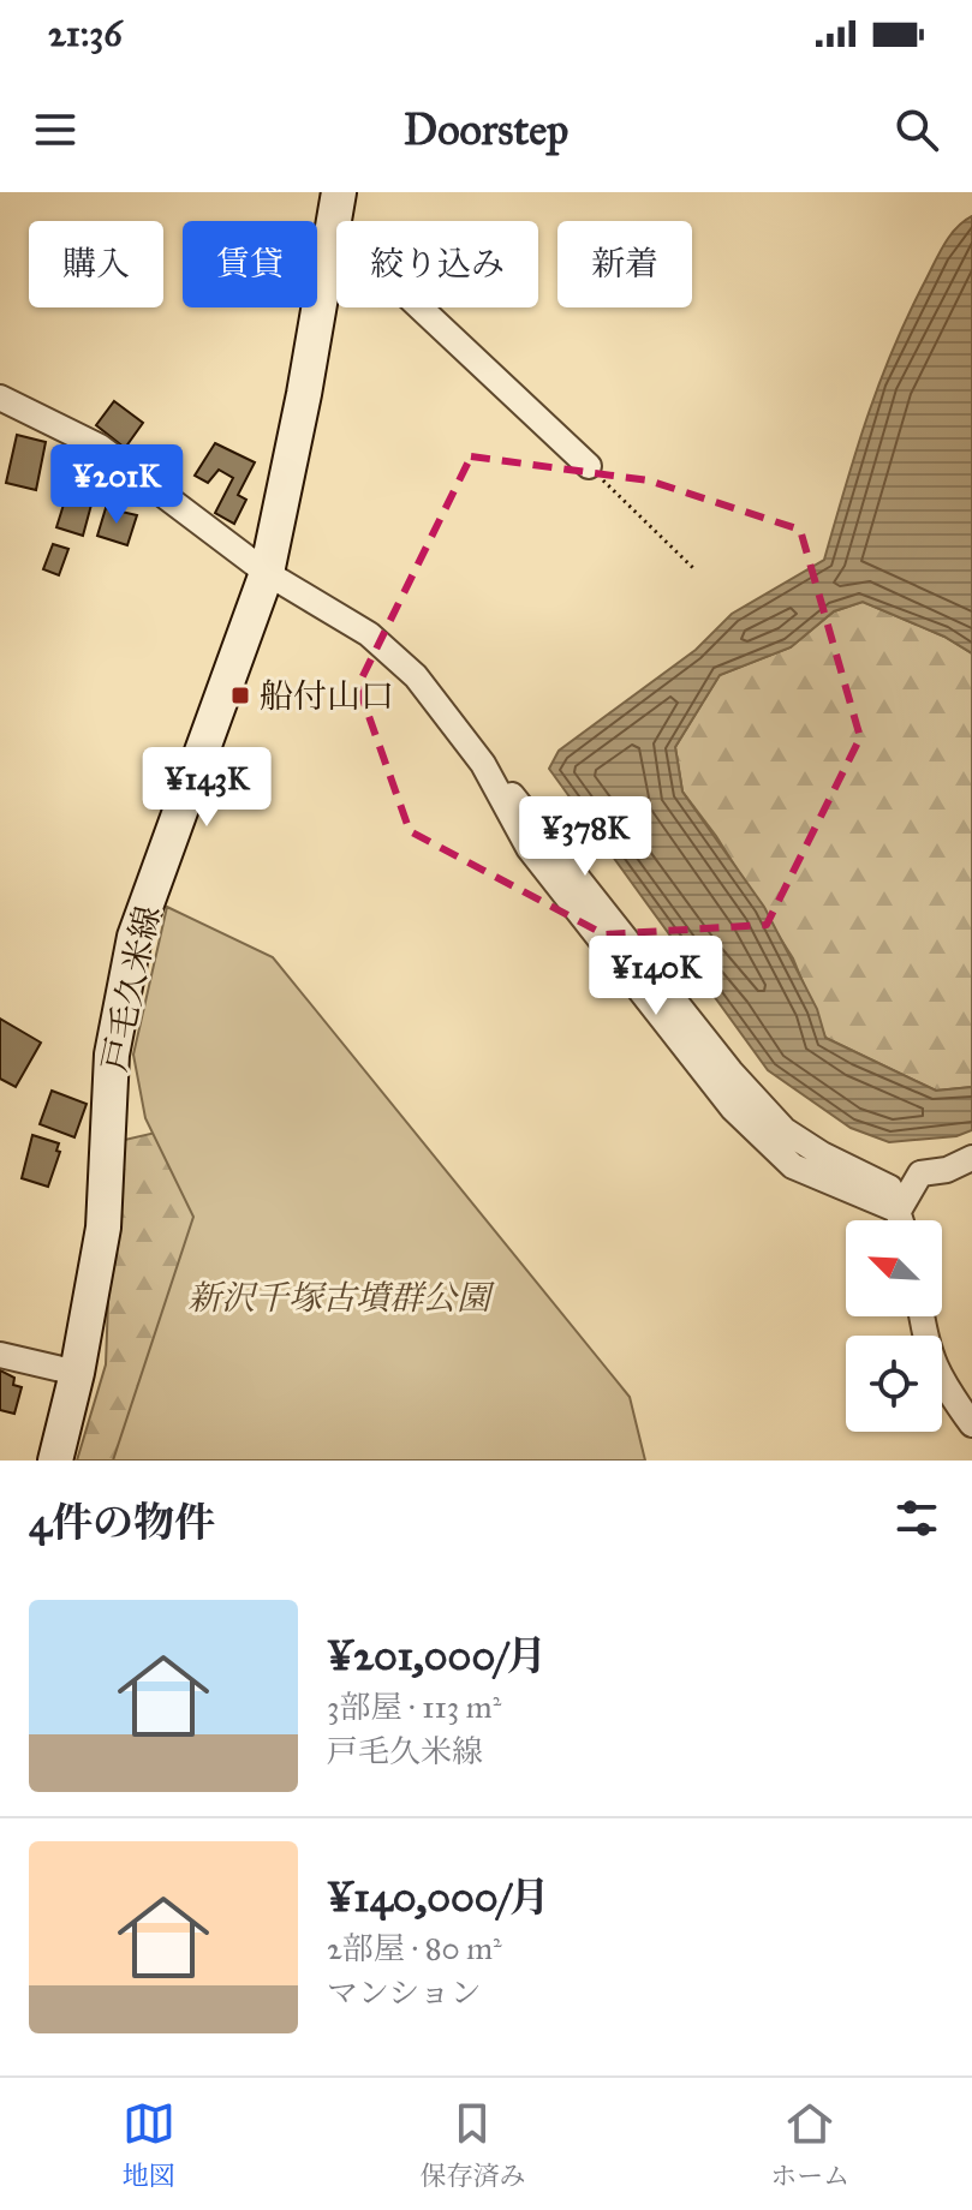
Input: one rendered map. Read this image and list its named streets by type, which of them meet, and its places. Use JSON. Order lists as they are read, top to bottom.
{
  "streets": {
    "main road": ["戸毛久米線"]
  },
  "parks": ["新沢千塚古墳群公園"],
  "places": {
    "transit": ["船付山口"]
  },
  "north": "top left",
  "page": {
    "status": "21:36",
    "header": "Doorstep",
    "chip": [
      "購入",
      "賃貸",
      "絞り込み",
      "新着"
    ],
    "price": [
      "¥201K",
      "¥143K",
      "¥378K",
      "¥140K"
    ],
    "heading": "4件の物件",
    "list": [
      {
        "name": "¥201,000/月",
        "note": "3部屋 · 113 m² · 戸毛久米線"
      },
      {
        "name": "¥140,000/月",
        "note": "2部屋 · 80 m² · マンション"
      }
    ],
    "tabs": ["地図", "保存済み", "ホーム"]
  }
}
